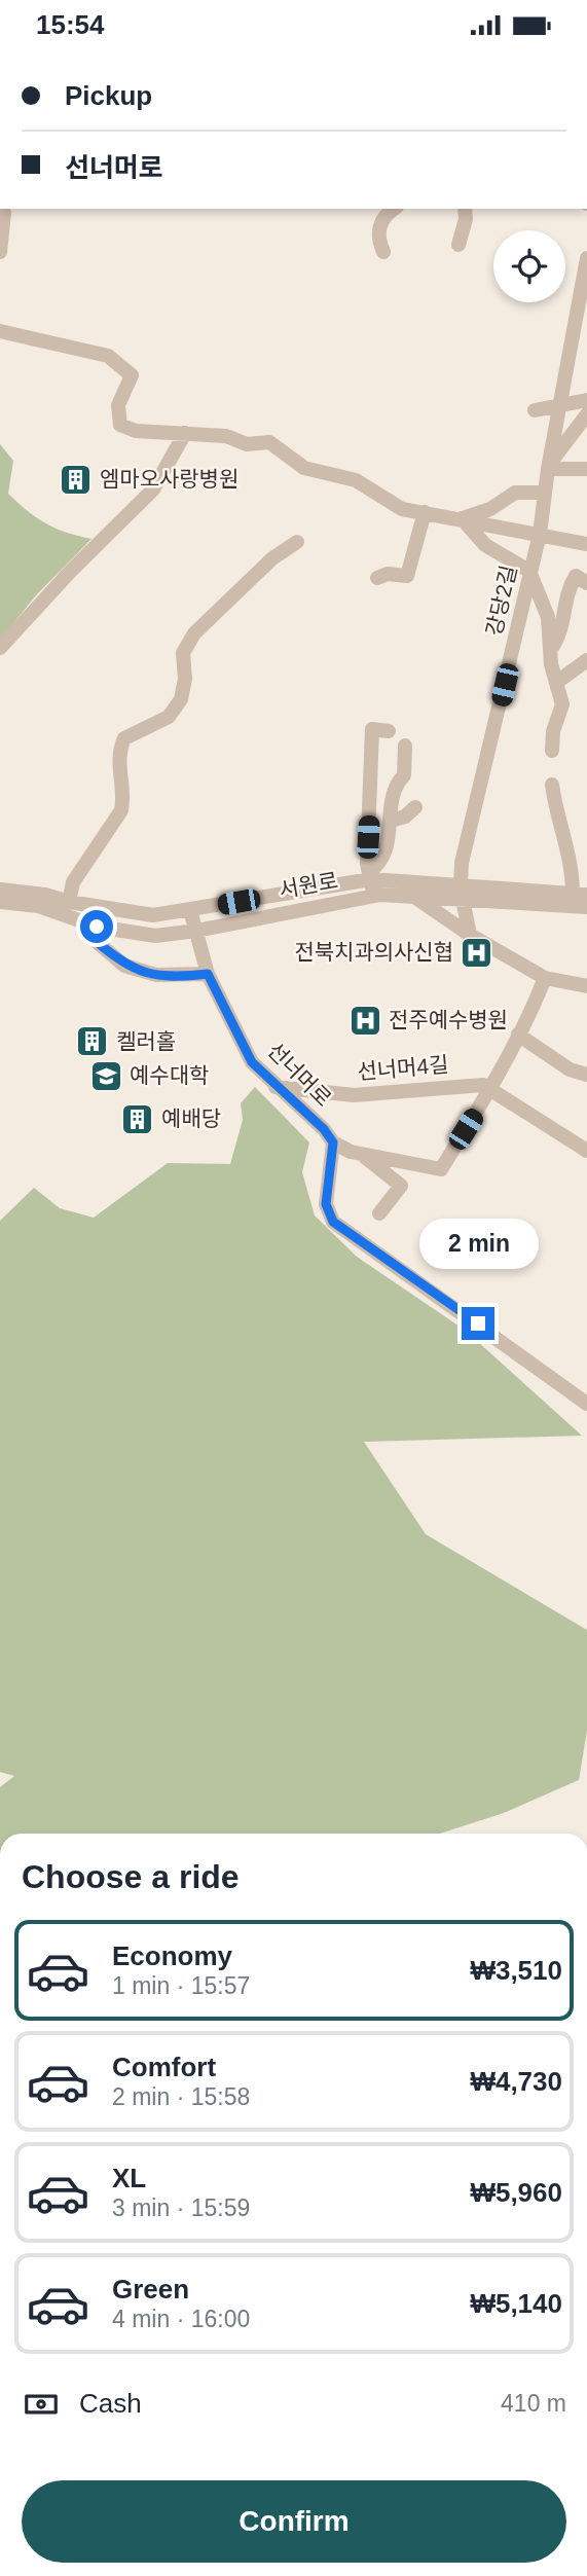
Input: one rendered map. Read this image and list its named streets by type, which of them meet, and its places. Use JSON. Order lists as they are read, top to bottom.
{
  "streets": {
    "street": [
      "강당2길",
      "서원로",
      "선너머4길",
      "선너머로"
    ]
  },
  "crossings": [
    ["강당2길", "서원로"],
    ["서원로", "선너머로"],
    ["선너머4길", "선너머로"]
  ],
  "places": {
    "building": ["엠마오사랑병원", "켈러홀", "예배당"],
    "hospital": ["전북치과의사신협", "전주예수병원"],
    "school or university": ["예수대학"]
  },
  "page": {
    "status": "15:54",
    "banner": ["Pickup", "선너머로"],
    "bubble": "2 min",
    "heading": "Choose a ride",
    "list": [
      {
        "name": "Economy",
        "note": "1 min · 15:57",
        "value": "₩3,510"
      },
      {
        "name": "Comfort",
        "note": "2 min · 15:58",
        "value": "₩4,730"
      },
      {
        "name": "XL",
        "note": "3 min · 15:59",
        "value": "₩5,960"
      },
      {
        "name": "Green",
        "note": "4 min · 16:00",
        "value": "₩5,140"
      }
    ],
    "pay": ["Cash", "410 m"],
    "buttons": "Confirm"
  }
}
